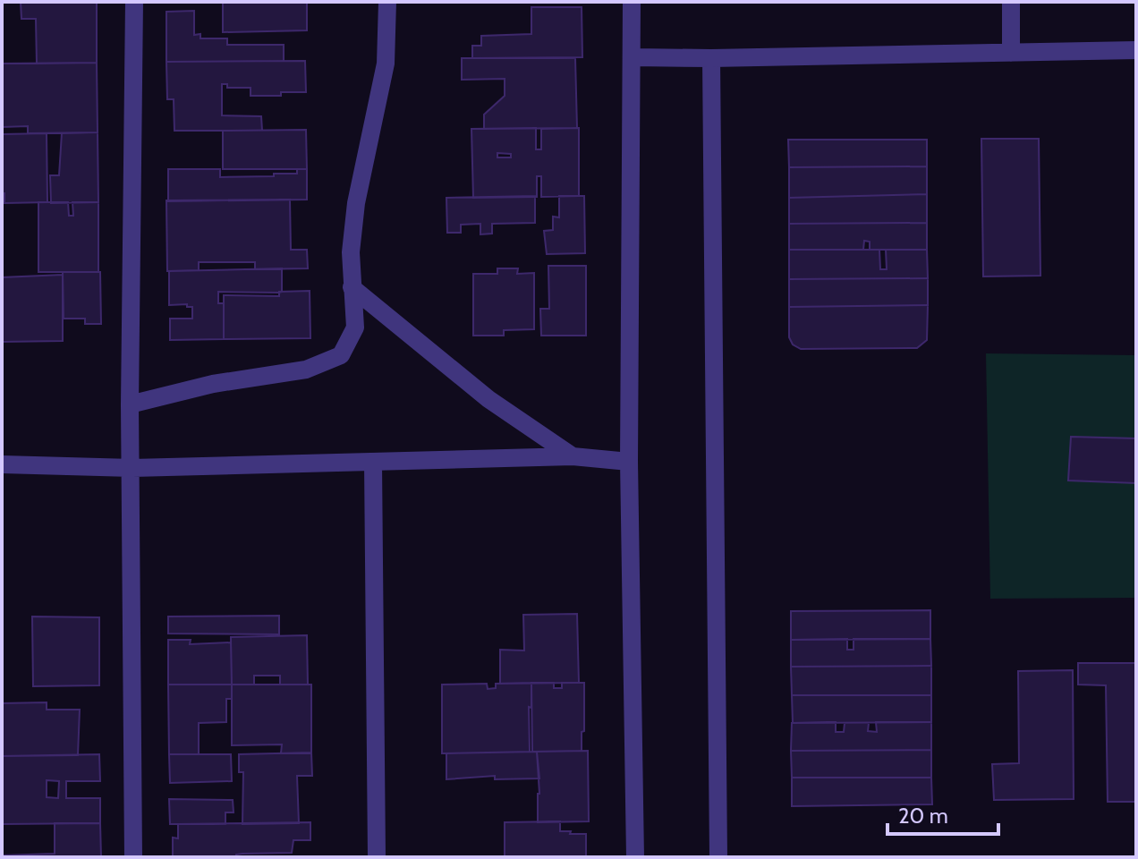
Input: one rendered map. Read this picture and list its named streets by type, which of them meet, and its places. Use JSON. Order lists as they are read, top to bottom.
{
  "scale_bar": "20 m"
}
